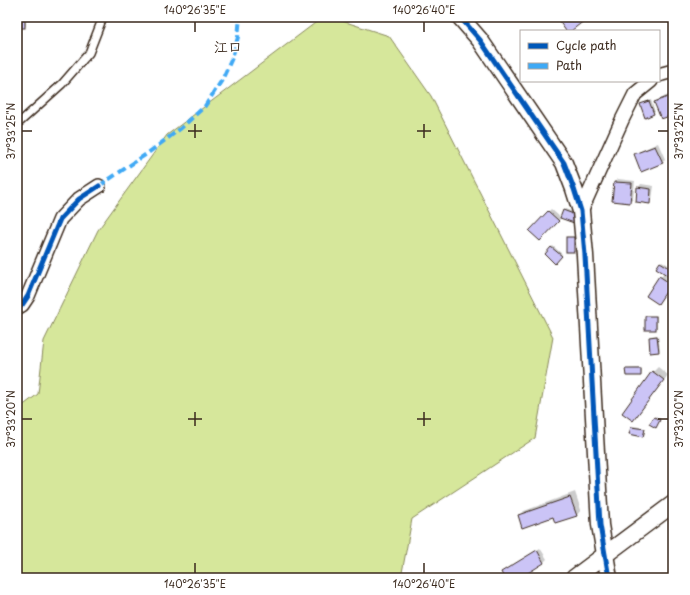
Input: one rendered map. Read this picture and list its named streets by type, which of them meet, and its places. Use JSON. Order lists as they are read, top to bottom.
{
  "districts": ["江口"],
  "legend": ["Cycle path", "Path"],
  "coordinates": [
    "140°26'35\"E",
    "140°26'40\"E",
    "37°33'25\"N",
    "37°33'20\"N"
  ]
}
